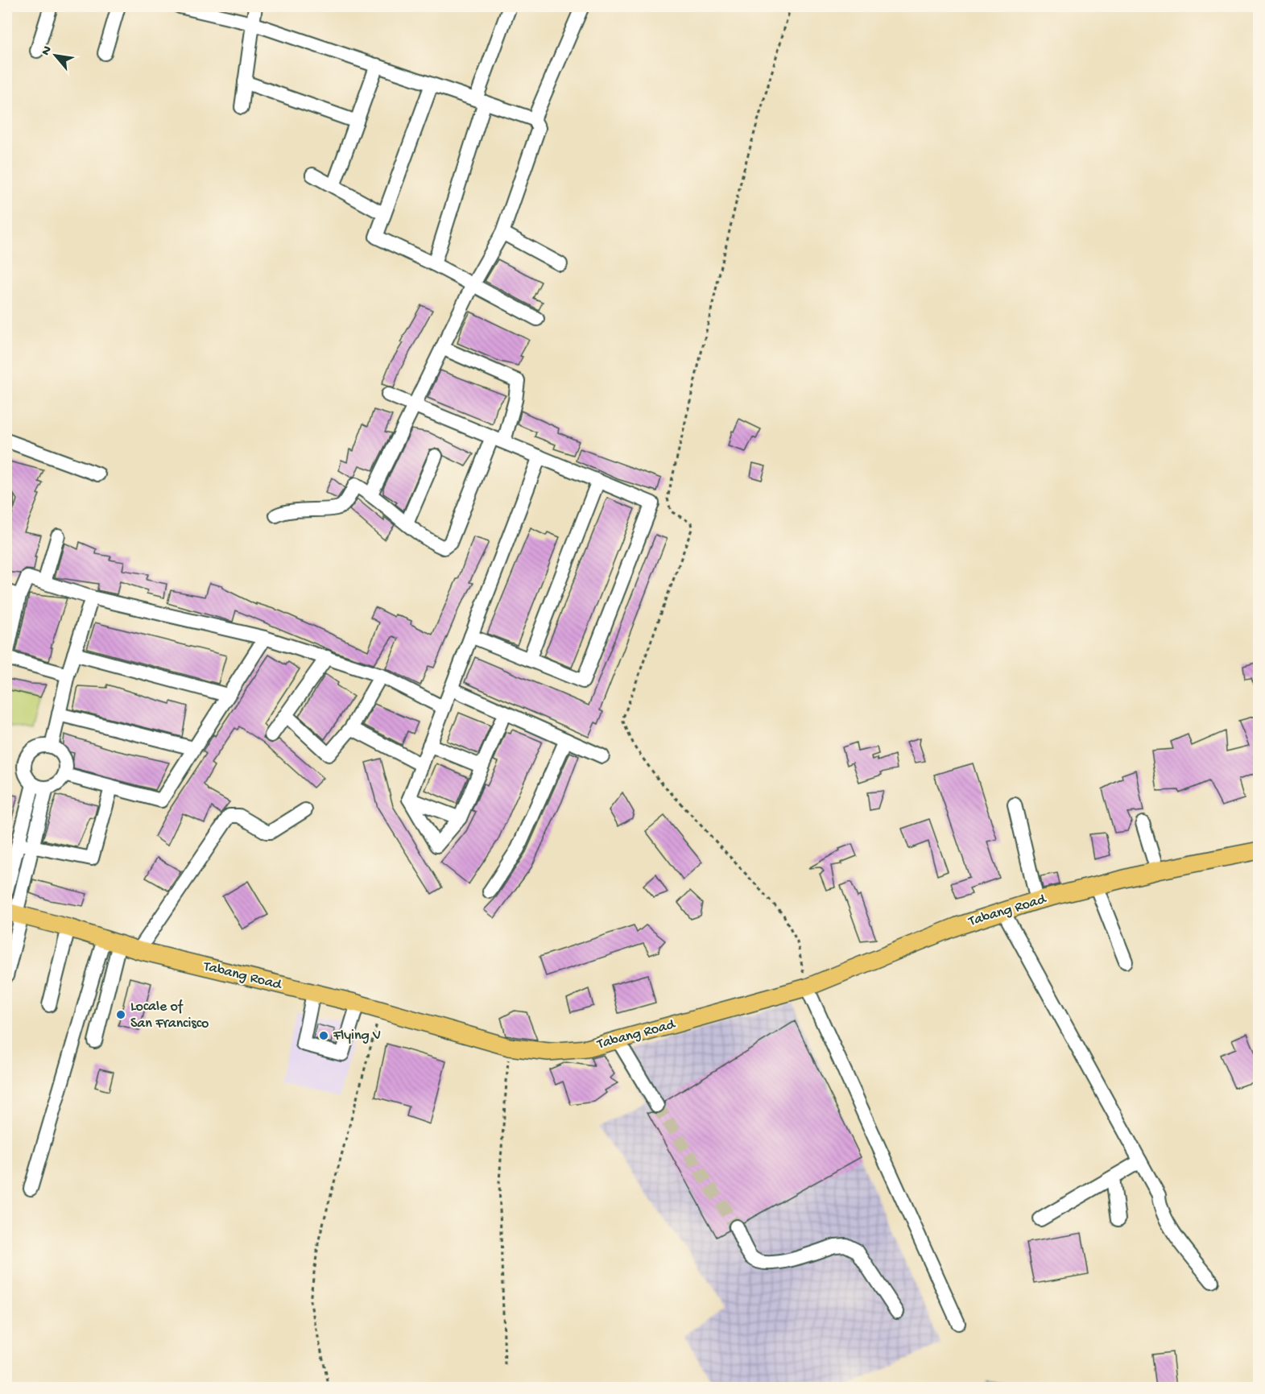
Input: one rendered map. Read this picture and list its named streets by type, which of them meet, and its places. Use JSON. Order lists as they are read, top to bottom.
{
  "streets": {
    "main road": ["Tabang Road"]
  },
  "places": ["Locale of San Francisco", "Flying V"],
  "north": "top left"
}
